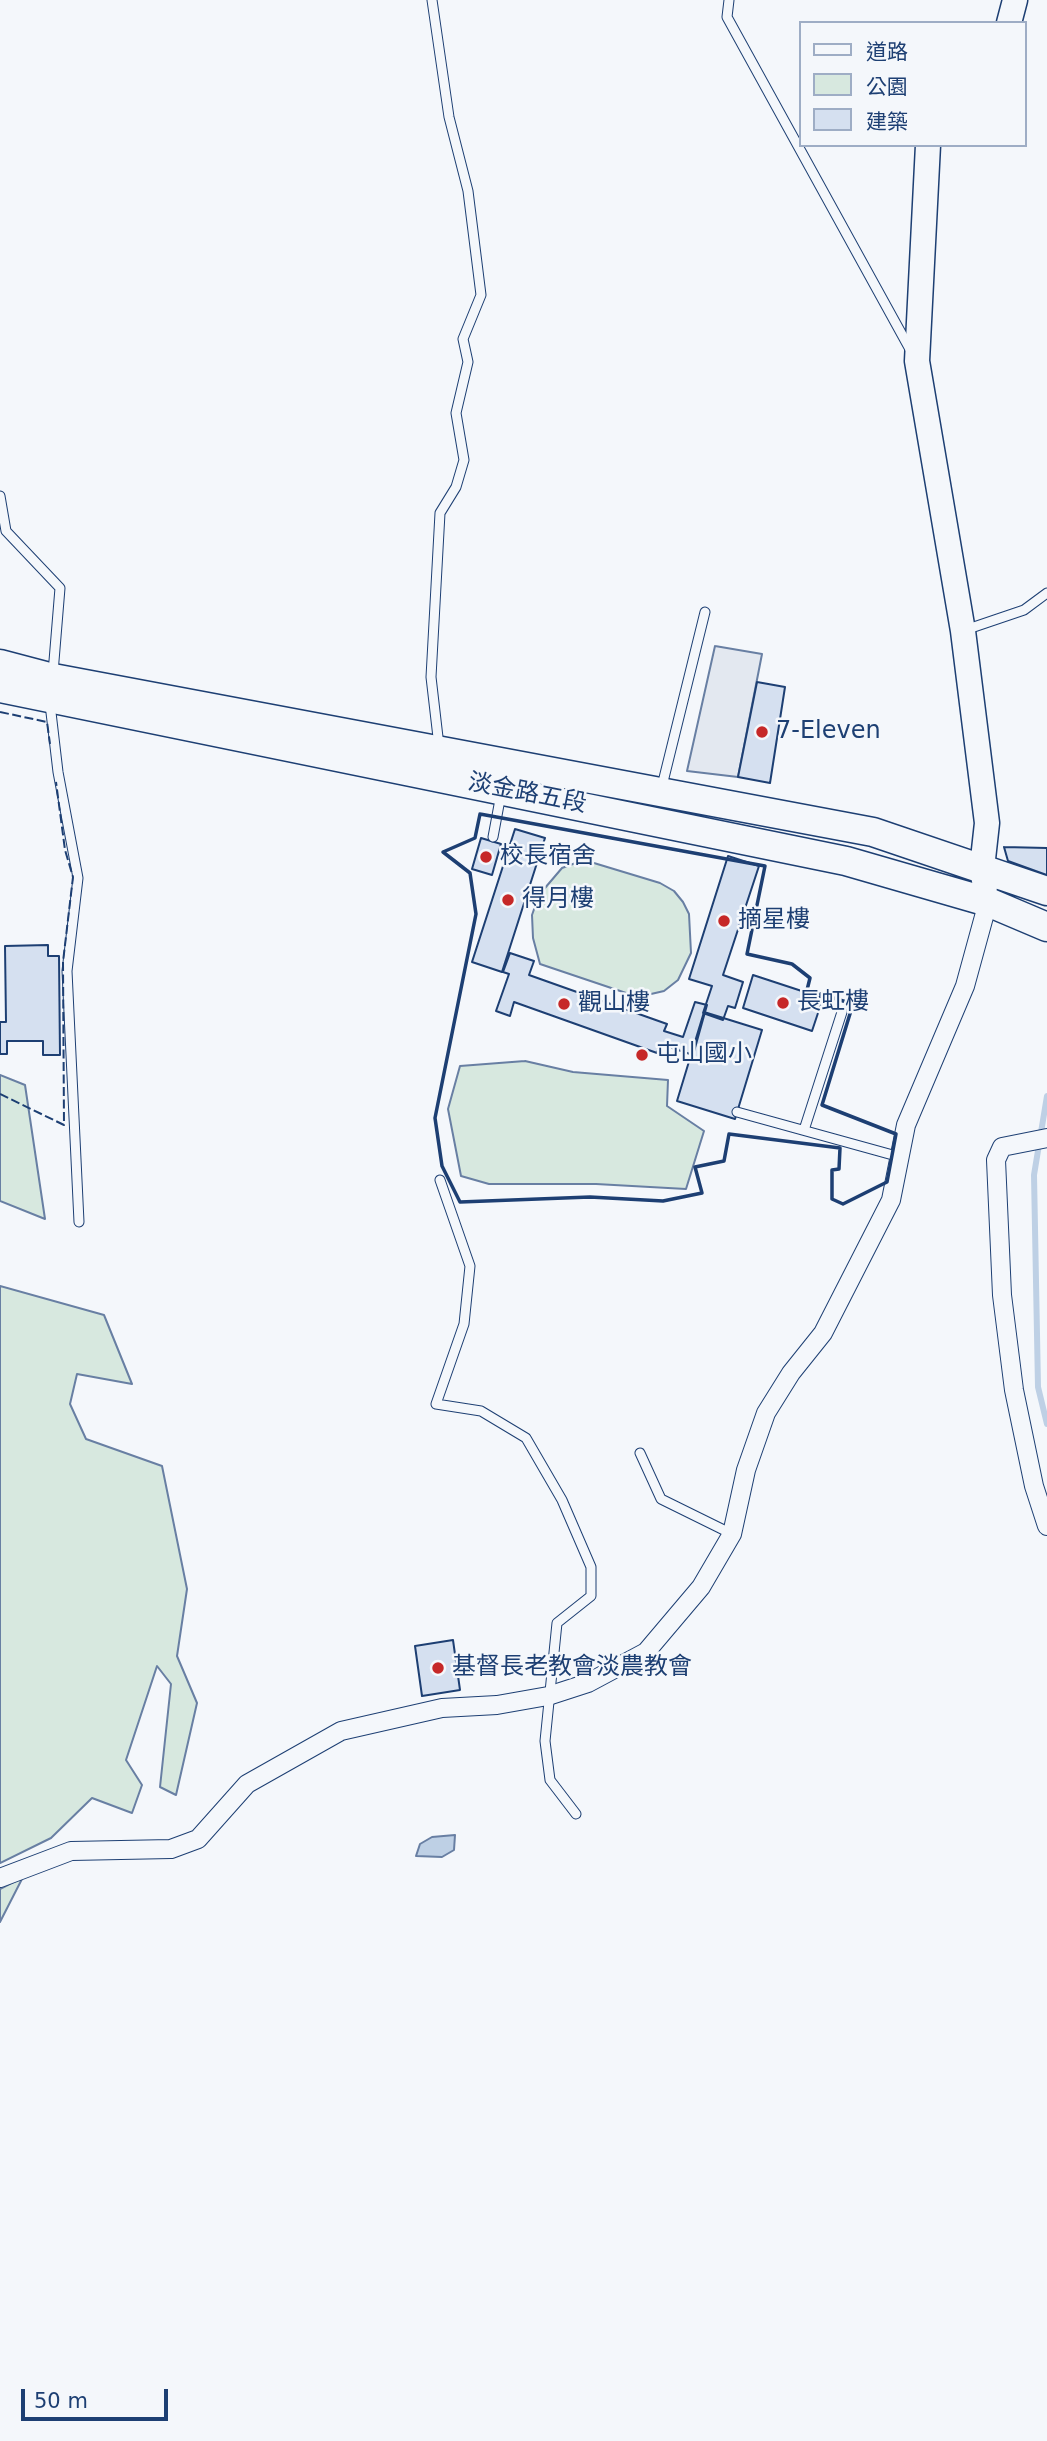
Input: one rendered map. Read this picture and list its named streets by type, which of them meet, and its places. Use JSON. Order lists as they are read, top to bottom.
{
  "streets": {
    "main road": ["淡金路五段"]
  },
  "places": [
    "7-Eleven",
    "校長宿舍",
    "得月樓",
    "摘星樓",
    "長虹樓",
    "觀山樓",
    "屯山國小",
    "基督長老教會淡農教會"
  ],
  "legend": ["道路", "公園", "建築"],
  "scale_bar": "50 m"
}
